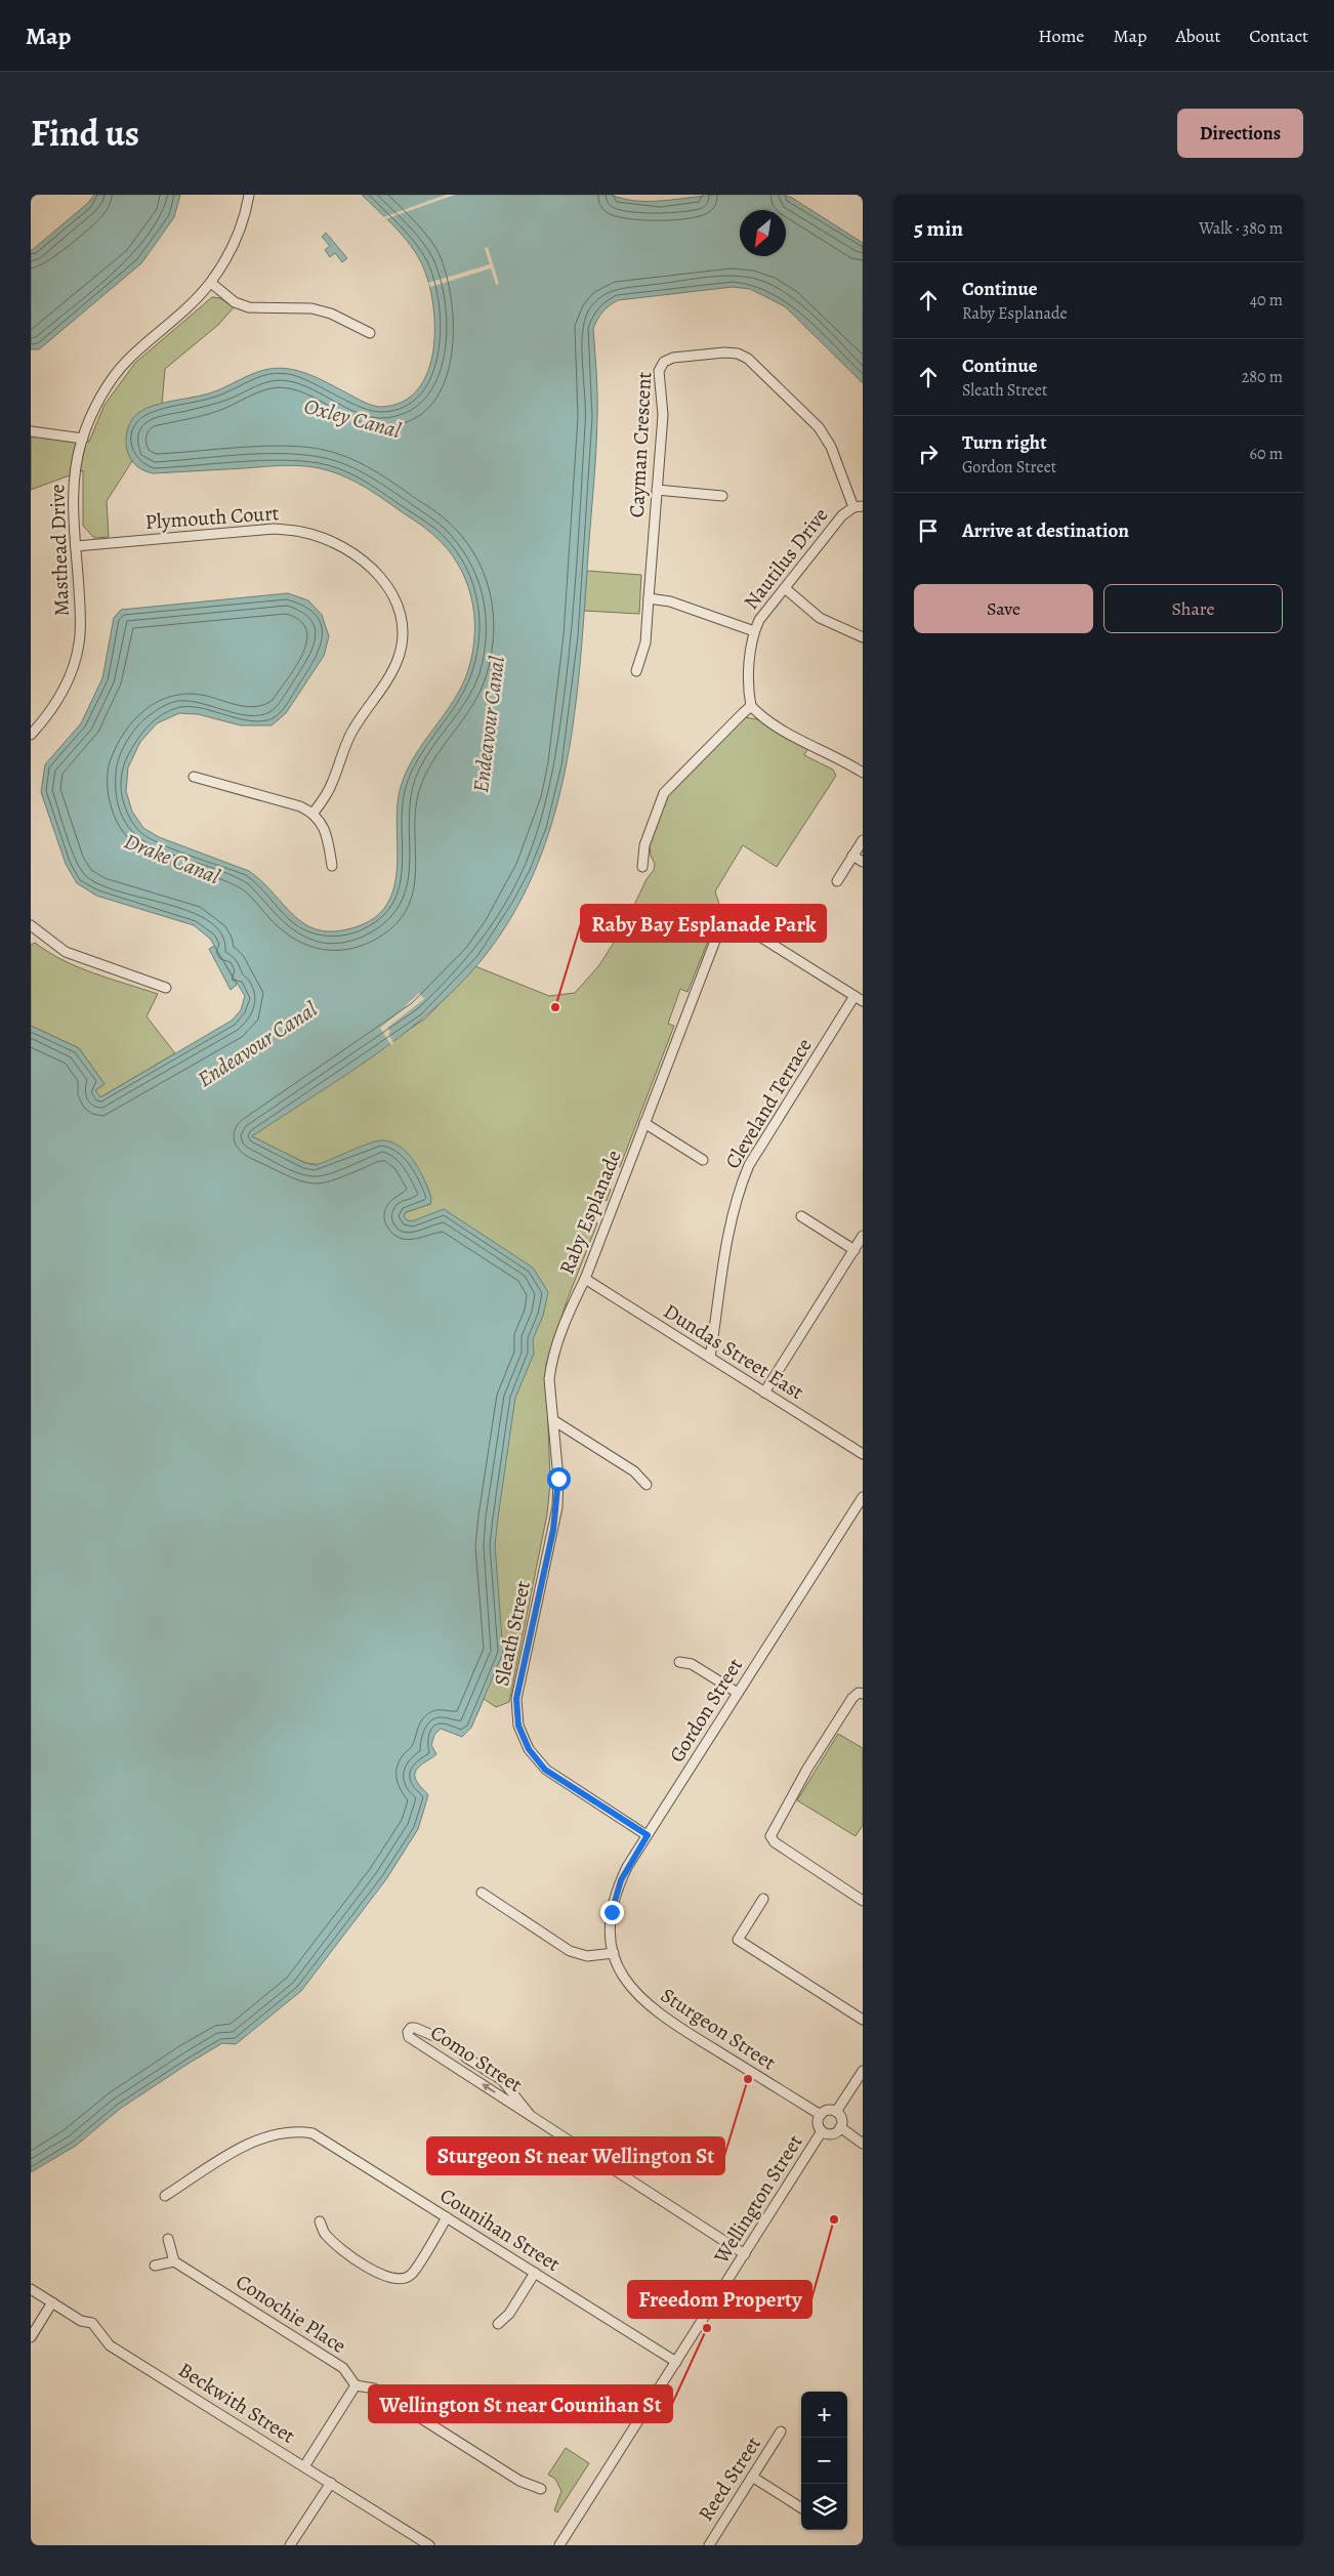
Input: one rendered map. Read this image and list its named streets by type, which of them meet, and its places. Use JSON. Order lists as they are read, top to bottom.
{
  "streets": {
    "street": [
      "Cayman Crescent",
      "Plymouth Court",
      "Masthead Drive",
      "Nautilus Drive",
      "Cleveland Terrace",
      "Raby Esplanade",
      "Dundas Street East",
      "Sleath Street",
      "Gordon Street",
      "Sturgeon Street",
      "Como Street",
      "Wellington Street",
      "Counihan Street",
      "Conochie Place",
      "Beckwith Street",
      "Reed Street"
    ]
  },
  "crossings": [
    ["Cayman Crescent", "Nautilus Drive"],
    ["Plymouth Court", "Masthead Drive"],
    ["Cleveland Terrace", "Raby Esplanade"],
    ["Cleveland Terrace", "Dundas Street East"],
    ["Raby Esplanade", "Dundas Street East"],
    ["Raby Esplanade", "Sleath Street"],
    ["Sleath Street", "Gordon Street"],
    ["Gordon Street", "Sturgeon Street"],
    ["Sturgeon Street", "Wellington Street"],
    ["Como Street", "Wellington Street"],
    ["Wellington Street", "Counihan Street"]
  ],
  "water": ["Oxley Canal", "Endeavour Canal", "Drake Canal"],
  "places": [
    "Raby Bay Esplanade Park",
    "Sturgeon St near Wellington St",
    "Freedom Property",
    "Wellington St near Counihan St"
  ],
  "north": "bottom left",
  "page": {
    "header": "Map",
    "nav": [
      "Home",
      "Map",
      "About",
      "Contact"
    ],
    "title": "Find us",
    "buttons": [
      "Directions",
      ["Save", "Share"]
    ],
    "heading": ["5 min", "Walk · 380 m"],
    "list": [
      ["Continue", "Raby Esplanade", "40 m"],
      ["Continue", "Sleath Street", "280 m"],
      ["Turn right", "Gordon Street", "60 m"],
      "Arrive at destination"
    ],
    "map_buttons": ["+", "−"]
  }
}
